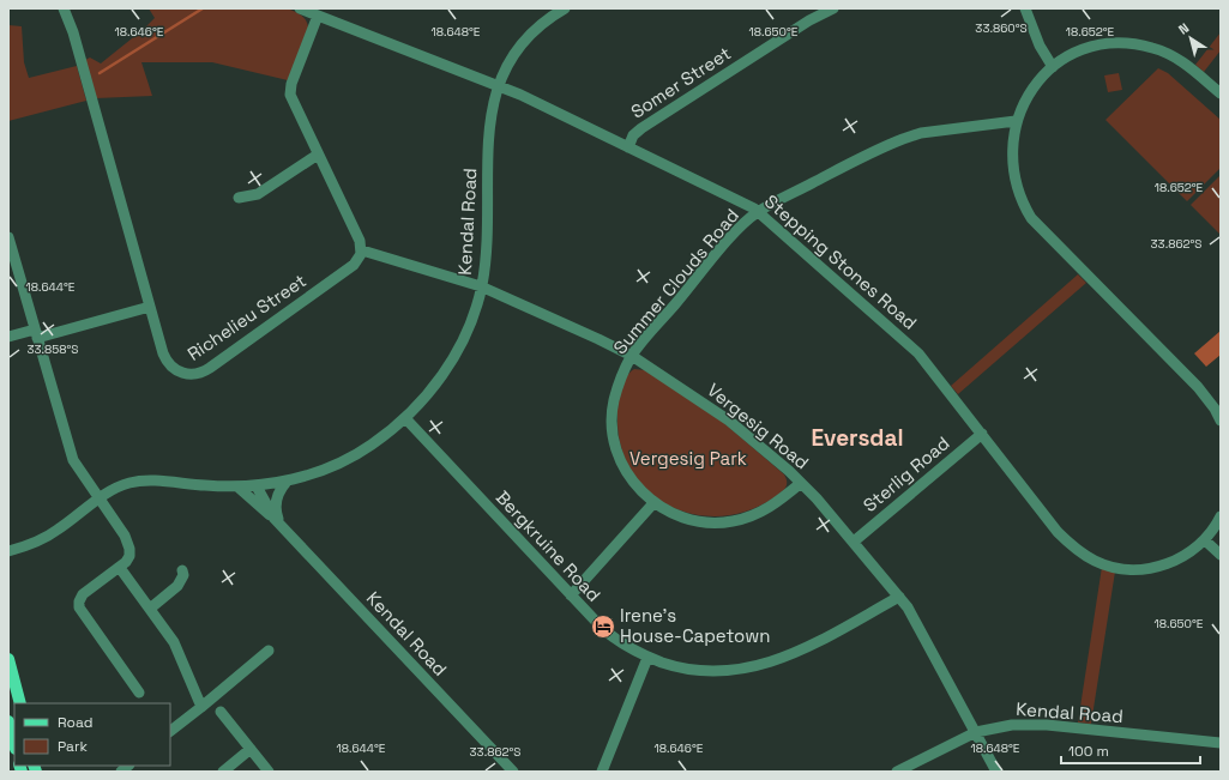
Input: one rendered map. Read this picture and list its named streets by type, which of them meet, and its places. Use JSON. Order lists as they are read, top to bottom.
{
  "streets": {
    "street": [
      "Somer Street",
      "Kendal Road",
      "Stepping Stones Road",
      "Summer Clouds Road",
      "Richelieu Street",
      "Vergesig Road",
      "Sterlig Road",
      "Bergkruine Road"
    ]
  },
  "crossings": [
    ["Somer Street", "Stepping Stones Road"],
    ["Kendal Road", "Stepping Stones Road"],
    ["Kendal Road", "Vergesig Road"],
    ["Kendal Road", "Bergkruine Road"],
    ["Stepping Stones Road", "Summer Clouds Road"],
    ["Stepping Stones Road", "Sterlig Road"],
    ["Summer Clouds Road", "Vergesig Road"],
    ["Richelieu Street", "Vergesig Road"],
    ["Vergesig Road", "Sterlig Road"],
    ["Vergesig Road", "Bergkruine Road"]
  ],
  "districts": ["Eversdal"],
  "parks": ["Vergesig Park"],
  "places": {
    "hotel": ["Irene's House-Capetown"]
  },
  "legend": ["Road", "Park"],
  "scale_bar": "100 m",
  "north": "top left",
  "coordinates": [
    "33.860°S",
    "18.646°E",
    "18.648°E",
    "18.650°E",
    "18.652°E",
    "33.862°S",
    "18.644°E",
    "33.858°S"
  ]
}
